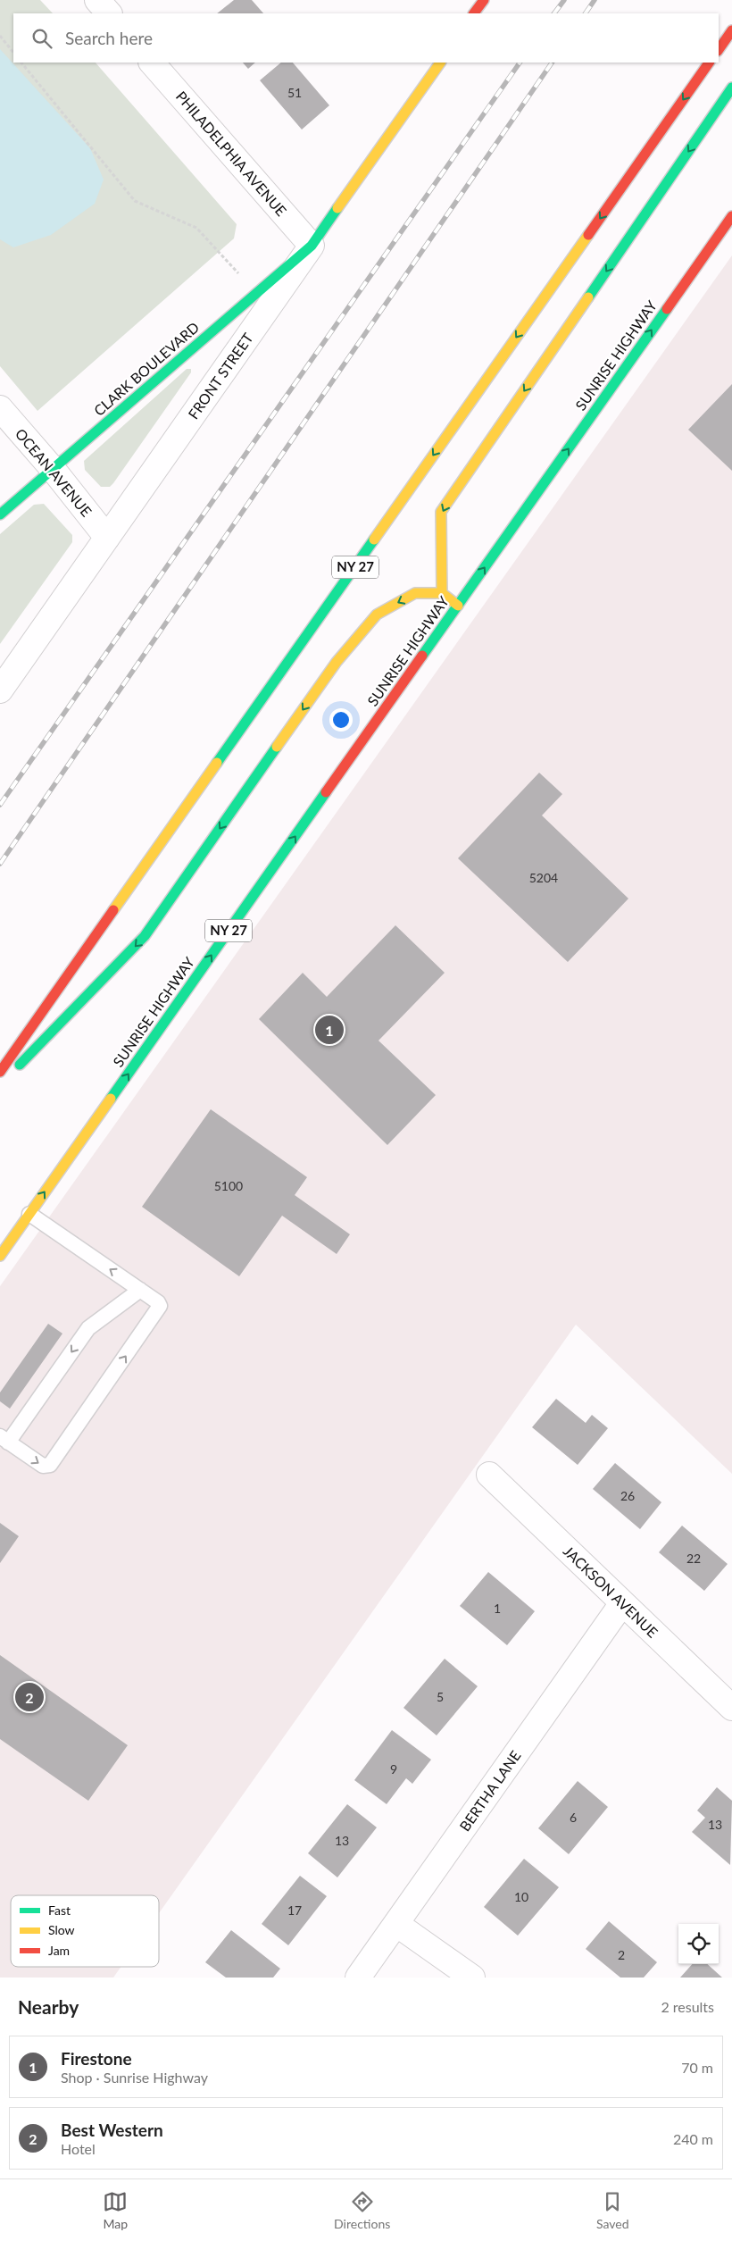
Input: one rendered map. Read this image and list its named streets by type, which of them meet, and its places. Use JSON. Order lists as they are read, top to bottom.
{
  "streets": {
    "main road": [
      "SUNRISE HIGHWAY",
      "CLARK BOULEVARD",
      "FRONT STREET",
      "NY 27"
    ],
    "street": [
      "PHILADELPHIA AVENUE",
      "OCEAN AVENUE",
      "JACKSON AVENUE",
      "BERTHA LANE"
    ]
  },
  "crossings": [
    ["PHILADELPHIA AVENUE", "CLARK BOULEVARD"],
    ["PHILADELPHIA AVENUE", "FRONT STREET"],
    ["CLARK BOULEVARD", "FRONT STREET"],
    ["CLARK BOULEVARD", "OCEAN AVENUE"],
    ["FRONT STREET", "OCEAN AVENUE"],
    ["JACKSON AVENUE", "BERTHA LANE"]
  ],
  "house_numbers": [
    "51",
    "5204",
    "5100",
    "26",
    "22",
    "1",
    "5",
    "9",
    "6",
    "13",
    "13",
    "10",
    "17",
    "2"
  ],
  "legend": ["Fast", "Slow", "Jam"],
  "page": {
    "search": "Search here",
    "pins": ["1", "2"],
    "heading": ["Nearby", "2 results"],
    "list": [
      {
        "mark": "1",
        "name": "Firestone",
        "note": "Shop · Sunrise Highway",
        "value": "70 m"
      },
      {
        "mark": "2",
        "name": "Best Western",
        "note": "Hotel",
        "value": "240 m"
      }
    ],
    "nav": ["Map", "Directions", "Saved"]
  }
}
